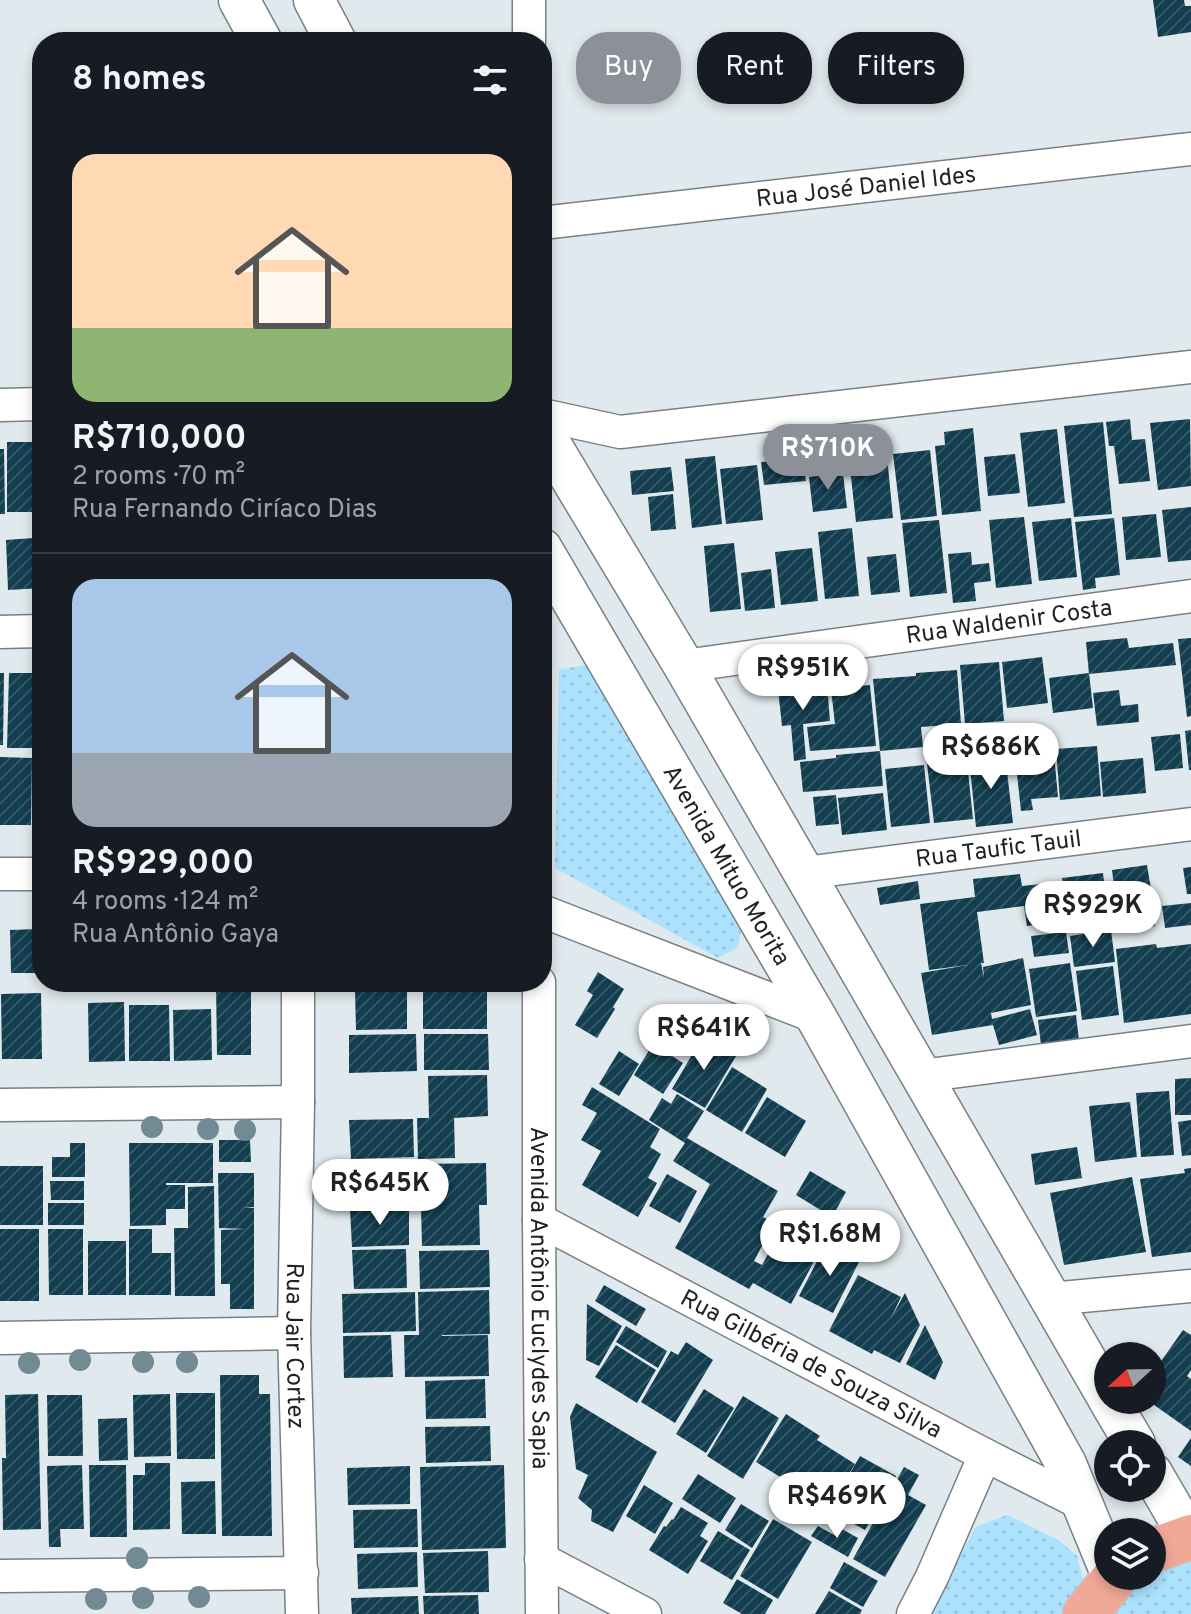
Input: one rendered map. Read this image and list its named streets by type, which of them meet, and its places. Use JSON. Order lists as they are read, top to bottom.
{
  "streets": {
    "street": [
      "Rua José Daniel Ides",
      "Rua Waldenir Costa",
      "Rua Taufic Tauil",
      "Avenida Mituo Morita",
      "Avenida Antônio Euclydes Sapia",
      "Rua Jair Cortez",
      "Rua Gilbéria de Souza Silva"
    ]
  },
  "crossings": [
    ["Avenida Mituo Morita", "Rua Gilbéria de Souza Silva"],
    ["Avenida Antônio Euclydes Sapia", "Rua Gilbéria de Souza Silva"]
  ],
  "north": "left",
  "page": {
    "chip": ["Buy", "Rent", "Filters"],
    "heading": "8 homes",
    "list": [
      {
        "name": "R$710,000",
        "note": "2 rooms · 70 m² · Rua Fernando Ciríaco Dias"
      },
      {
        "name": "R$929,000",
        "note": "4 rooms · 124 m² · Rua Antônio Gaya"
      }
    ],
    "price": [
      "R$710K",
      "R$951K",
      "R$686K",
      "R$929K",
      "R$641K",
      "R$645K",
      "R$1.68M",
      "R$469K"
    ]
  }
}
